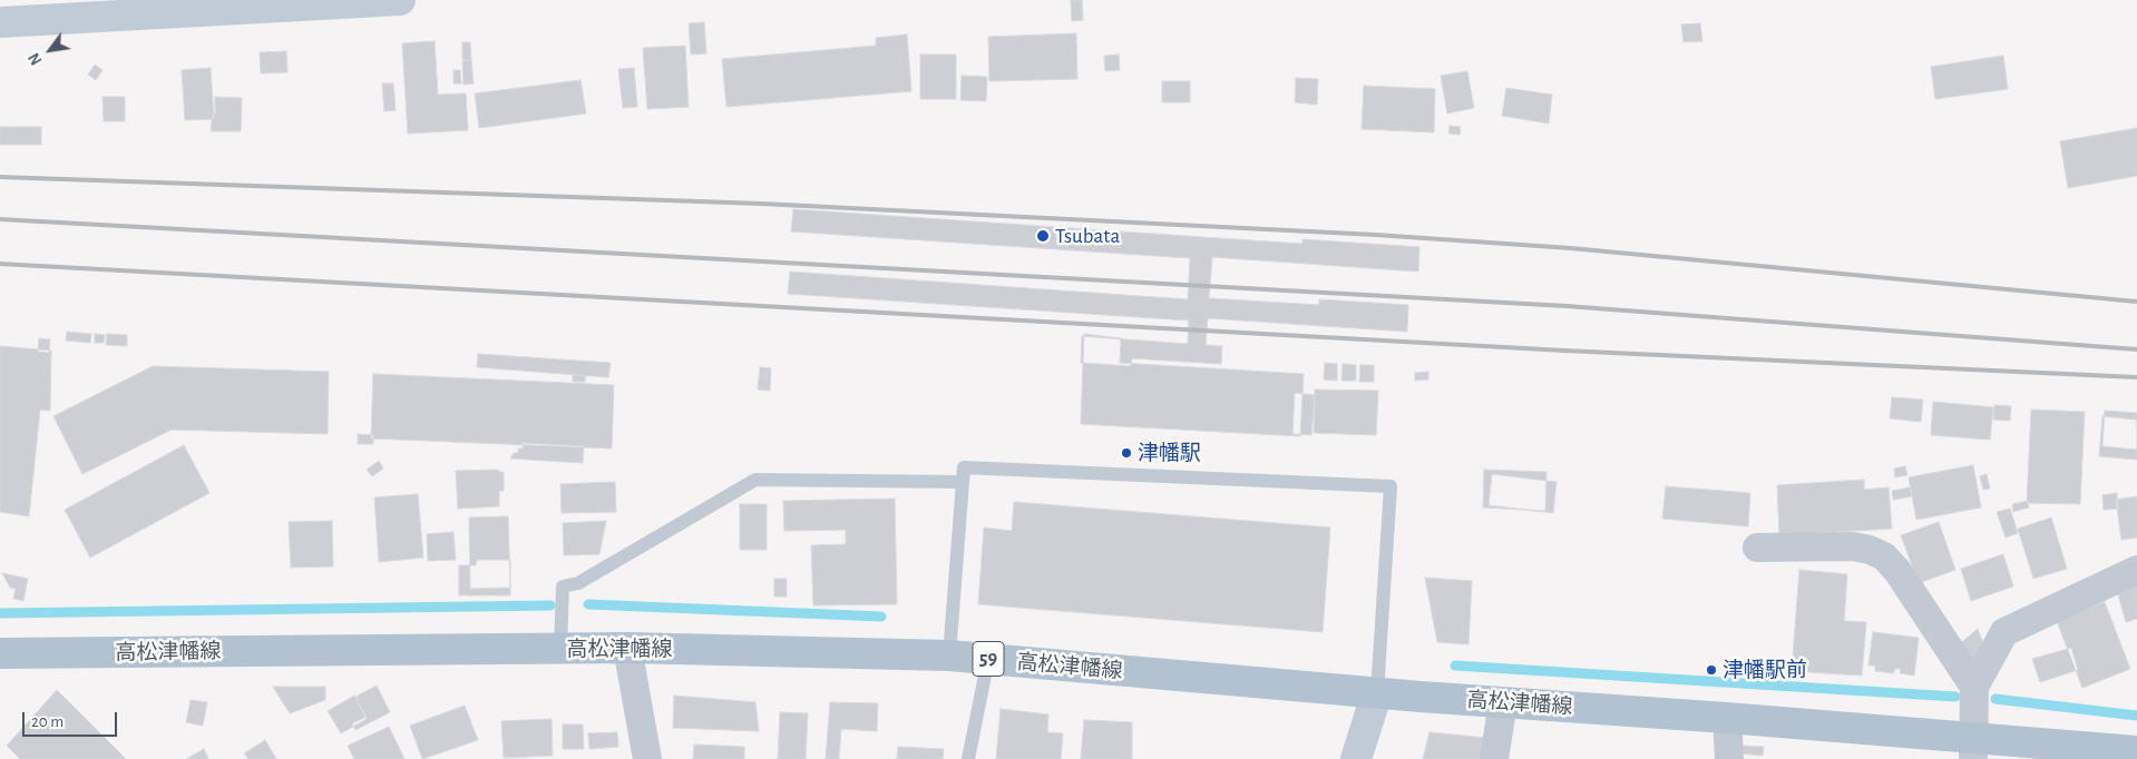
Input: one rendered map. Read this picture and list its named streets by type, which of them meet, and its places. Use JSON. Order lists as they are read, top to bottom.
{
  "streets": {
    "main road": ["高松津幡線", "59"]
  },
  "places": ["Tsubata", "津幡駅", "津幡駅前"],
  "scale_bar": "20 m",
  "north": "bottom left"
}
